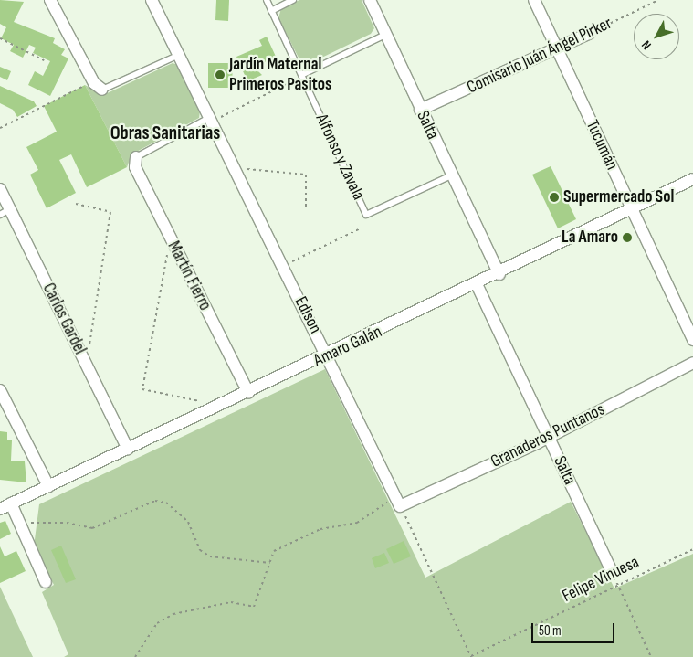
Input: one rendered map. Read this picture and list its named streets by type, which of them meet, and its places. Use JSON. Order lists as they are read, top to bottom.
{
  "streets": {
    "street": [
      "Comisario Juán Ángel Pirker",
      "Salta",
      "Tucumán",
      "Martín Fierro",
      "Edison",
      "Carlos Gardel",
      "Amaro Galán",
      "Granaderos Puntanos"
    ],
    "lane": ["Alfonso y Zavala"],
    "path": ["Felipe Vinuesa"]
  },
  "crossings": [
    ["Comisario Juán Ángel Pirker", "Salta"],
    ["Comisario Juán Ángel Pirker", "Tucumán"],
    ["Salta", "Alfonso y Zavala"],
    ["Salta", "Amaro Galán"],
    ["Salta", "Granaderos Puntanos"],
    ["Tucumán", "Amaro Galán"],
    ["Martín Fierro", "Amaro Galán"],
    ["Edison", "Amaro Galán"],
    ["Edison", "Granaderos Puntanos"],
    ["Carlos Gardel", "Amaro Galán"]
  ],
  "districts": ["Obras Sanitarias"],
  "places": ["Jardín Maternal Primeros Pasitos", "Supermercado Sol", "La Amaro"],
  "scale_bar": "50 m",
  "north": "bottom left"
}
